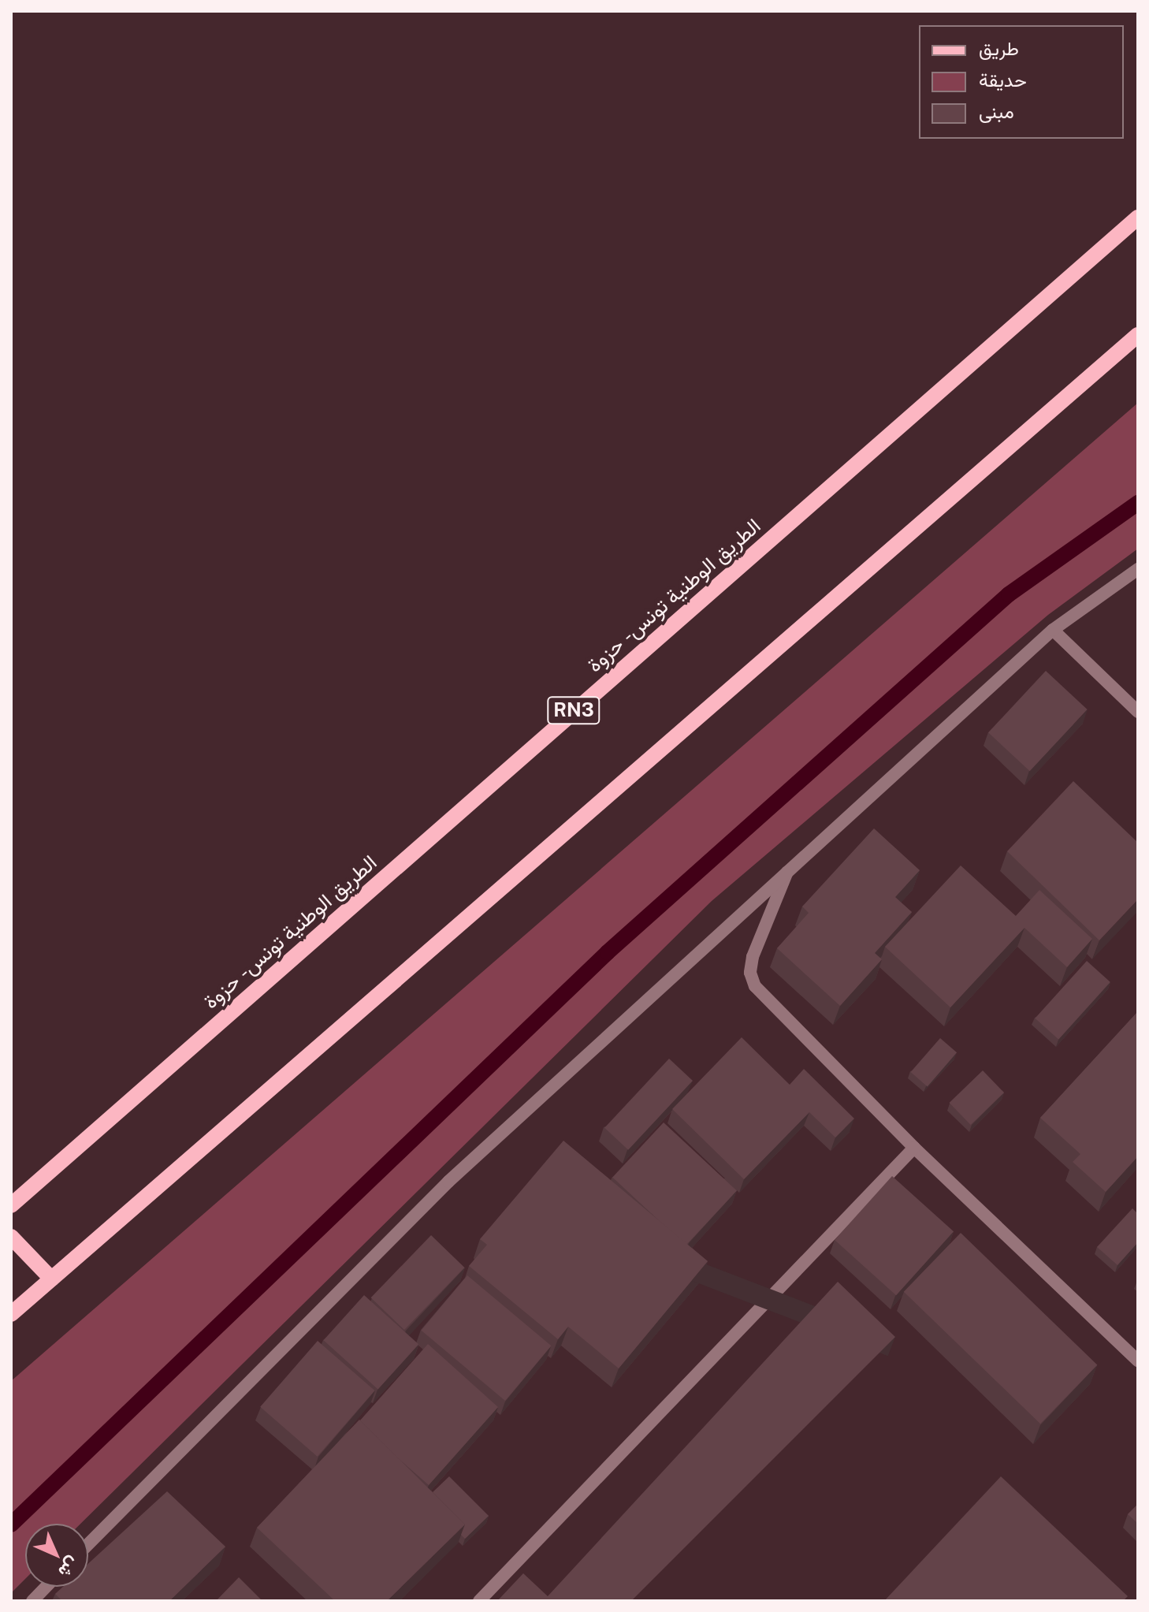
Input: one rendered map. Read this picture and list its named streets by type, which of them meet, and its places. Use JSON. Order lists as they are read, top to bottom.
{
  "streets": {
    "main road": ["الطريق الوطنية تونس - حزوة", "RN3"]
  },
  "legend": ["طريق", "حديقة", "مبنى"],
  "north": "bottom right"
}
